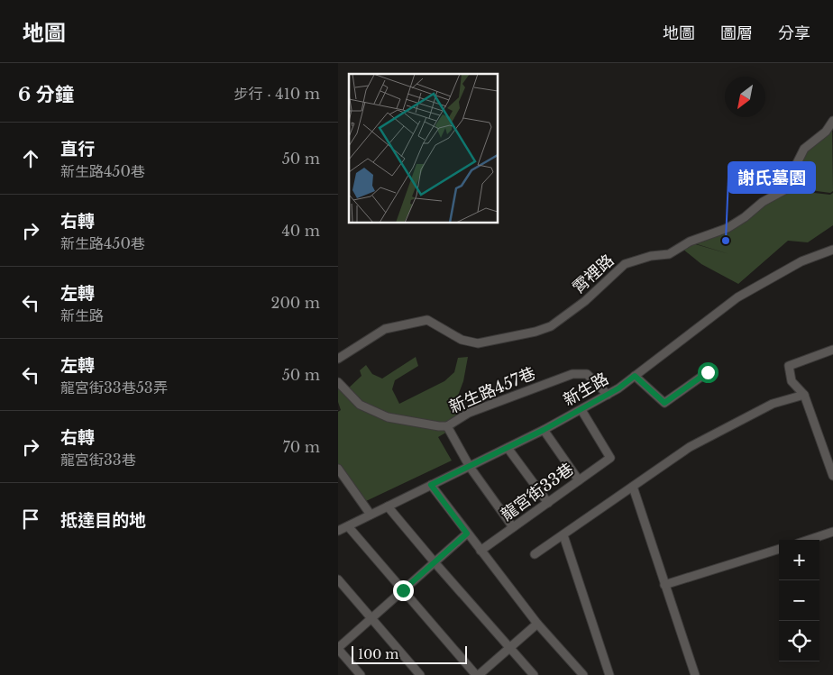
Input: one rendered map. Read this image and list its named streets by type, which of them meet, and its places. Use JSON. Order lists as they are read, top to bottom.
{
  "streets": {
    "street": [
      "霄裡路",
      "新生路",
      "新生路457巷",
      "龍宮街33巷"
    ]
  },
  "crossings": [
    ["新生路", "新生路457巷"],
    ["新生路", "龍宮街33巷"]
  ],
  "places": ["謝氏墓園"],
  "scale_bar": "100 m",
  "north": "bottom left",
  "page": {
    "header": "地圖",
    "nav": ["地圖", "圖層", "分享"],
    "heading": ["6 分鐘", "步行 · 410 m"],
    "list": [
      ["直行", "新生路450巷", "50 m"],
      ["右轉", "新生路450巷", "40 m"],
      ["左轉", "新生路", "200 m"],
      ["左轉", "龍宮街33巷53弄", "50 m"],
      ["右轉", "龍宮街33巷", "70 m"],
      "抵達目的地"
    ],
    "map_buttons": ["+", "−"],
    "scale": "100 m"
  }
}
